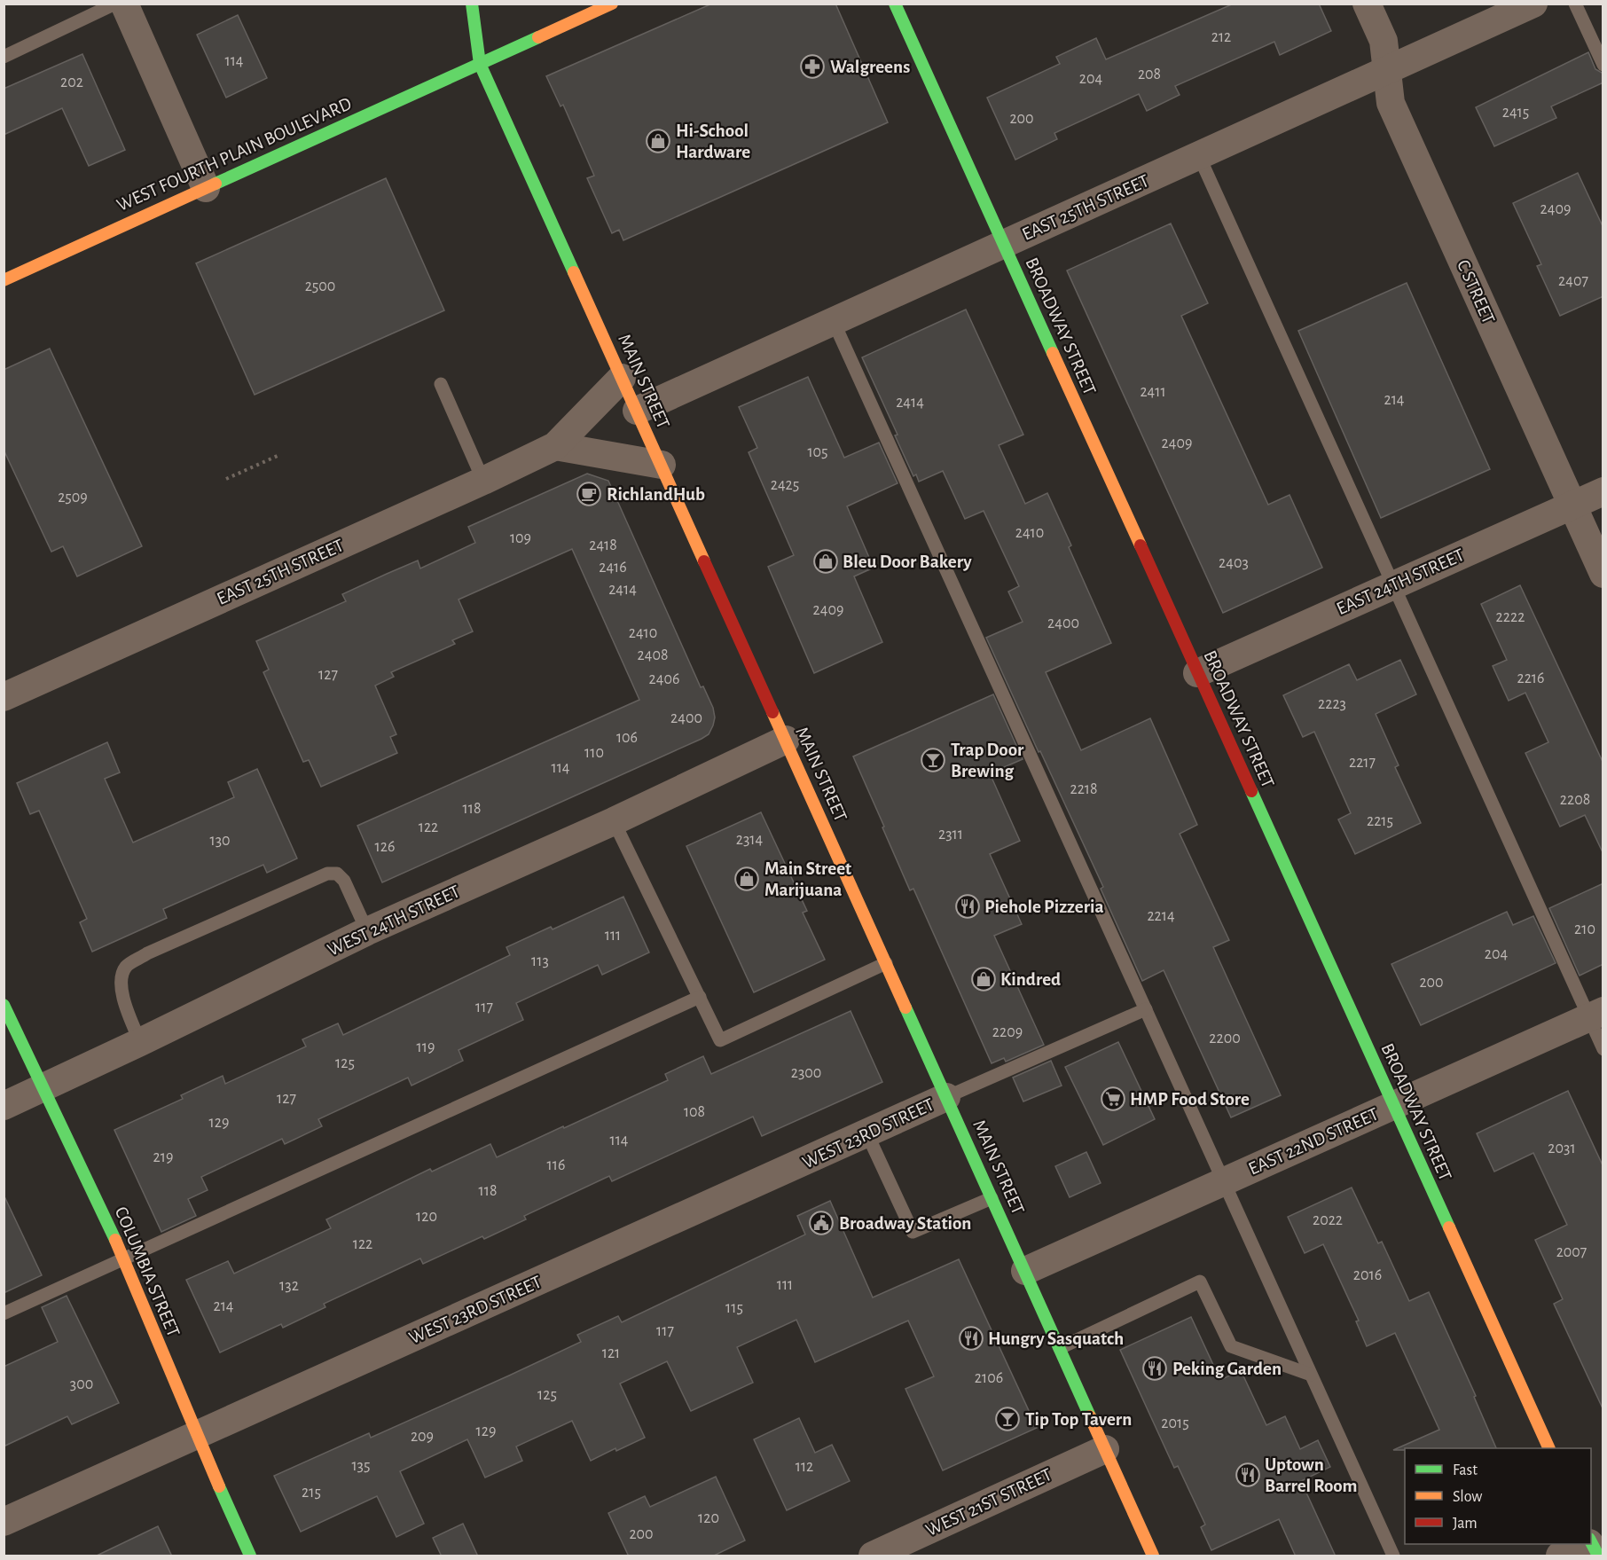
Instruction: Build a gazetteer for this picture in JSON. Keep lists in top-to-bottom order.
{
  "streets": {
    "main road": [
      "WEST FOURTH PLAIN BOULEVARD",
      "BROADWAY STREET",
      "MAIN STREET",
      "COLUMBIA STREET"
    ],
    "street": [
      "EAST 25TH STREET",
      "C STREET",
      "EAST 24TH STREET",
      "WEST 24TH STREET",
      "WEST 23RD STREET",
      "EAST 22ND STREET",
      "WEST 21ST STREET"
    ]
  },
  "crossings": [
    ["WEST FOURTH PLAIN BOULEVARD", "MAIN STREET"],
    ["EAST 25TH STREET", "C STREET"],
    ["EAST 25TH STREET", "BROADWAY STREET"],
    ["EAST 25TH STREET", "MAIN STREET"],
    ["C STREET", "EAST 24TH STREET"],
    ["BROADWAY STREET", "EAST 24TH STREET"],
    ["BROADWAY STREET", "EAST 22ND STREET"],
    ["MAIN STREET", "WEST 24TH STREET"],
    ["MAIN STREET", "WEST 23RD STREET"],
    ["MAIN STREET", "EAST 22ND STREET"],
    ["MAIN STREET", "WEST 21ST STREET"],
    ["WEST 24TH STREET", "COLUMBIA STREET"],
    ["WEST 23RD STREET", "COLUMBIA STREET"]
  ],
  "places": {
    "pharmacy": ["Walgreens"],
    "shop": [
      "Hi-School Hardware",
      "Bleu Door Bakery",
      "Main Street Marijuana",
      "Kindred"
    ],
    "cafe": ["RichlandHub"],
    "bar": ["Trap Door Brewing", "Tip Top Tavern"],
    "restaurant": [
      "Piehole Pizzeria",
      "Hungry Sasquatch",
      "Peking Garden",
      "Uptown Barrel Room"
    ],
    "supermarket": ["HMP Food Store"],
    "public building": ["Broadway Station"]
  },
  "house_numbers": [
    "212",
    "114",
    "208",
    "204",
    "202",
    "2415",
    "200",
    "2409",
    "2407",
    "2500",
    "2411",
    "214",
    "2414",
    "2409",
    "105",
    "2425",
    "2509",
    "2410",
    "109",
    "2418",
    "2403",
    "2416",
    "2414",
    "2409",
    "2222",
    "2400",
    "2410",
    "2408",
    "127",
    "2216",
    "2406",
    "2223",
    "2400",
    "106",
    "110",
    "2217",
    "114",
    "2218",
    "2208",
    "118",
    "2215",
    "122",
    "2311",
    "2314",
    "130",
    "126",
    "2214",
    "210",
    "111",
    "204",
    "113",
    "200",
    "117",
    "2209",
    "2200",
    "119",
    "125",
    "2300",
    "127",
    "108",
    "129",
    "114",
    "2031",
    "219",
    "116",
    "118",
    "120",
    "2022",
    "122",
    "2007",
    "2016",
    "111",
    "132",
    "214",
    "115",
    "117",
    "121",
    "2106",
    "300",
    "125",
    "2015",
    "129",
    "209",
    "135",
    "112",
    "215",
    "120",
    "200"
  ],
  "legend": ["Fast", "Slow", "Jam"]
}
